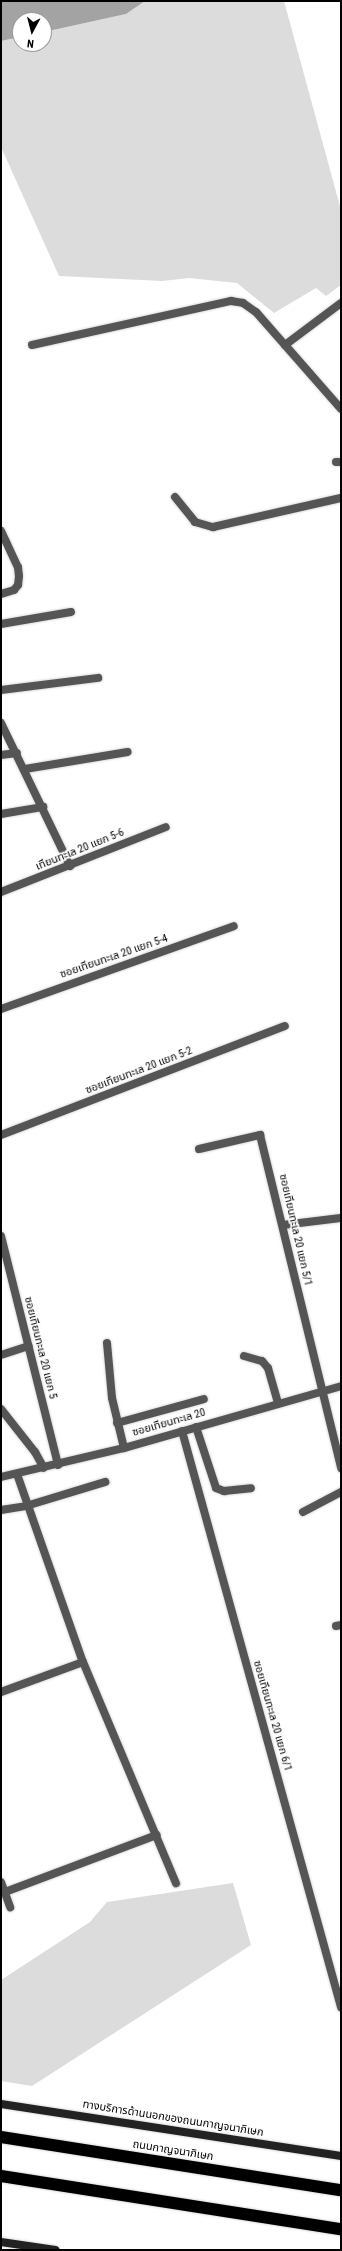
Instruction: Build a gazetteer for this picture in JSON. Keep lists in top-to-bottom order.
{
  "streets": {
    "highway": ["ถนนกาญจนาภิเษก"],
    "main road": ["ทางบริการด้านนอกของถนนกาญจนาภิเษก"],
    "street": [
      "เทียนทะเล 20 แยก 5-6",
      "ซอยเทียนทะเล 20 แยก 5-4",
      "ซอยเทียนทะเล 20 แยก 5-2",
      "ซอยเทียนทะเล 20 แยก 5/1",
      "ซอยเทียนทะเล 20 แยก 5",
      "ซอยเทียนทะเล 20",
      "ซอยเทียนทะเล 20 แยก 6/1"
    ]
  },
  "crossings": [
    ["ซอยเทียนทะเล 20 แยก 5/1", "ซอยเทียนทะเล 20"],
    ["ซอยเทียนทะเล 20 แยก 5", "ซอยเทียนทะเล 20"],
    ["ซอยเทียนทะเล 20", "ซอยเทียนทะเล 20 แยก 6/1"]
  ],
  "north": "bottom"
}
